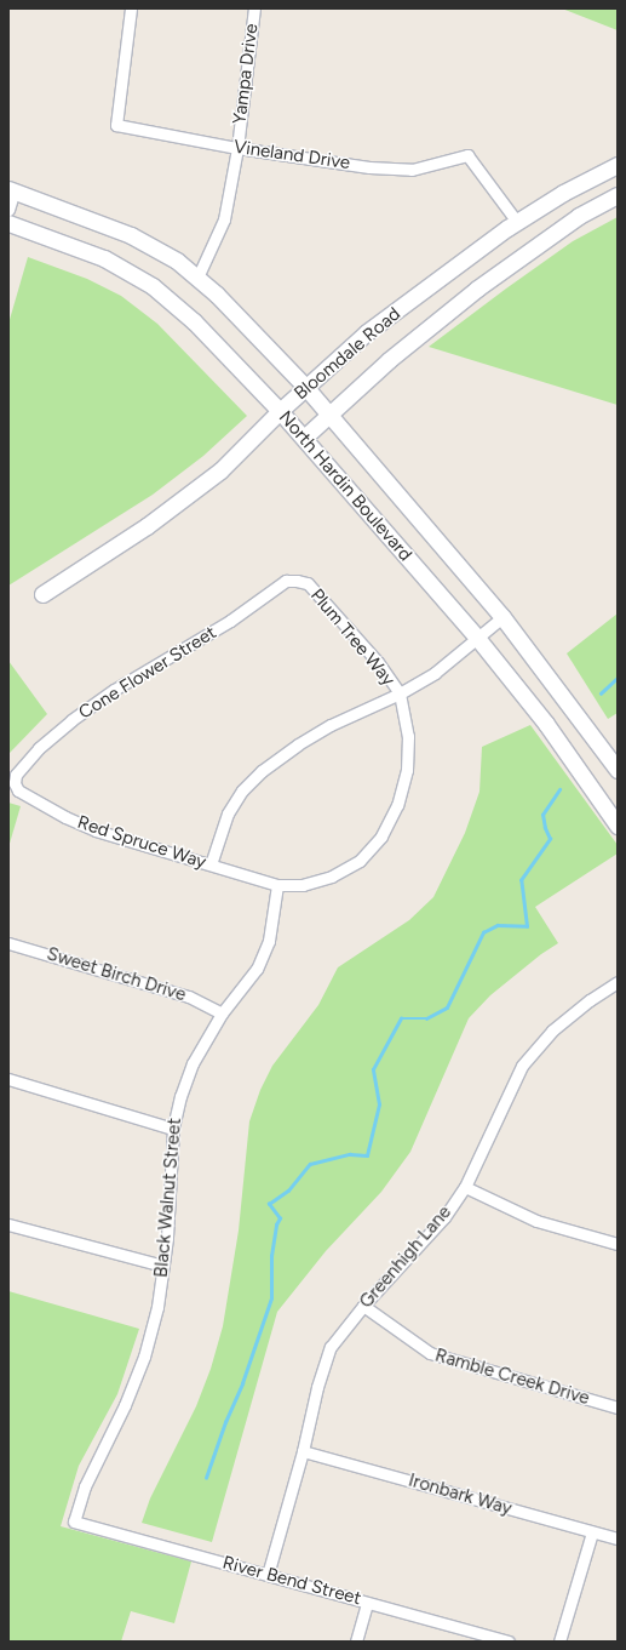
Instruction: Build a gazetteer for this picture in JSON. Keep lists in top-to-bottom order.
{
  "streets": {
    "street": [
      "Yampa Drive",
      "Vineland Drive",
      "Bloomdale Road",
      "North Hardin Boulevard",
      "Plum Tree Way",
      "Cone Flower Street",
      "Red Spruce Way",
      "Sweet Birch Drive",
      "Black Walnut Street",
      "Greenhigh Lane",
      "Ramble Creek Drive",
      "Ironbark Way",
      "River Bend Street"
    ]
  },
  "crossings": [
    ["Yampa Drive", "Vineland Drive"],
    ["Yampa Drive", "North Hardin Boulevard"],
    ["Vineland Drive", "Bloomdale Road"],
    ["Bloomdale Road", "North Hardin Boulevard"],
    ["Plum Tree Way", "Cone Flower Street"],
    ["Plum Tree Way", "Red Spruce Way"],
    ["Plum Tree Way", "Black Walnut Street"],
    ["Cone Flower Street", "Red Spruce Way"],
    ["Red Spruce Way", "Black Walnut Street"],
    ["Sweet Birch Drive", "Black Walnut Street"],
    ["Black Walnut Street", "River Bend Street"],
    ["Greenhigh Lane", "Ramble Creek Drive"],
    ["Greenhigh Lane", "Ironbark Way"],
    ["Greenhigh Lane", "River Bend Street"]
  ]
}
